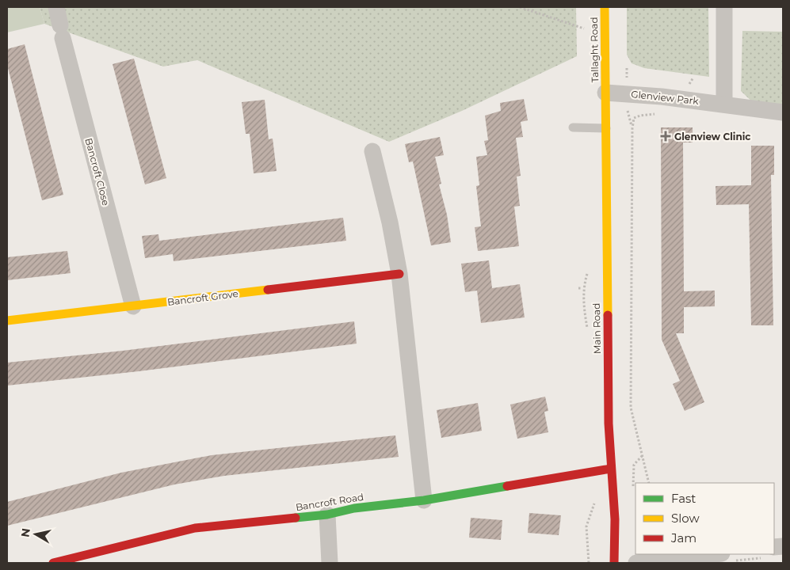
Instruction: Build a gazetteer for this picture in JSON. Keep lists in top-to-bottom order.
{
  "streets": {
    "street": [
      "Tallaght Road",
      "Glenview Park",
      "Bancroft Close",
      "Bancroft Grove",
      "Main Road",
      "Bancroft Road"
    ]
  },
  "crossings": [
    ["Tallaght Road", "Glenview Park"],
    ["Tallaght Road", "Main Road"],
    ["Glenview Park", "Main Road"],
    ["Bancroft Close", "Bancroft Grove"],
    ["Main Road", "Bancroft Road"]
  ],
  "places": {
    "health": ["Glenview Clinic"]
  },
  "legend": ["Fast", "Slow", "Jam"],
  "north": "left"
}
